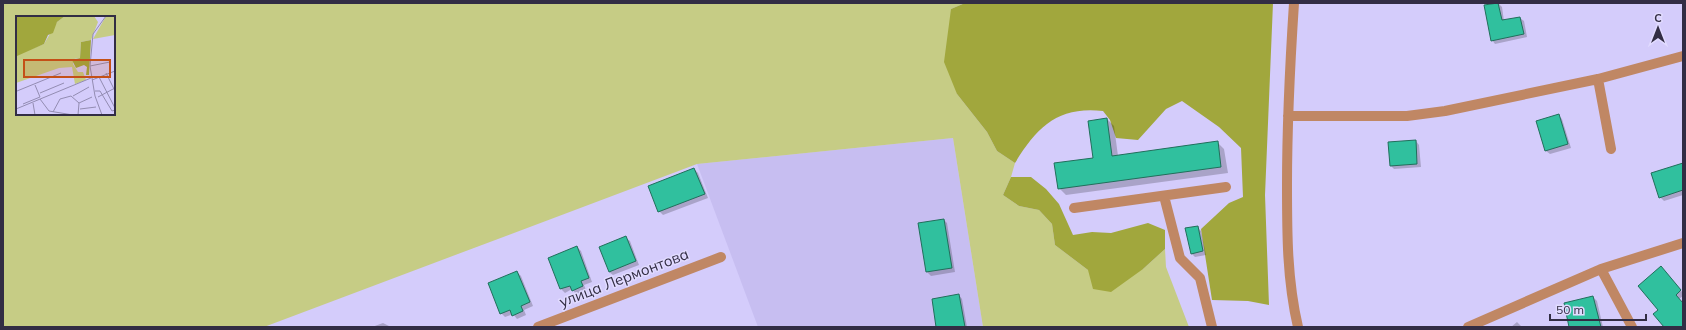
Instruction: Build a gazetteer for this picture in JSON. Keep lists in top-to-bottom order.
{
  "streets": {
    "street": ["улица Лермонтова"]
  },
  "scale_bar": "50 m",
  "north": "top"
}
